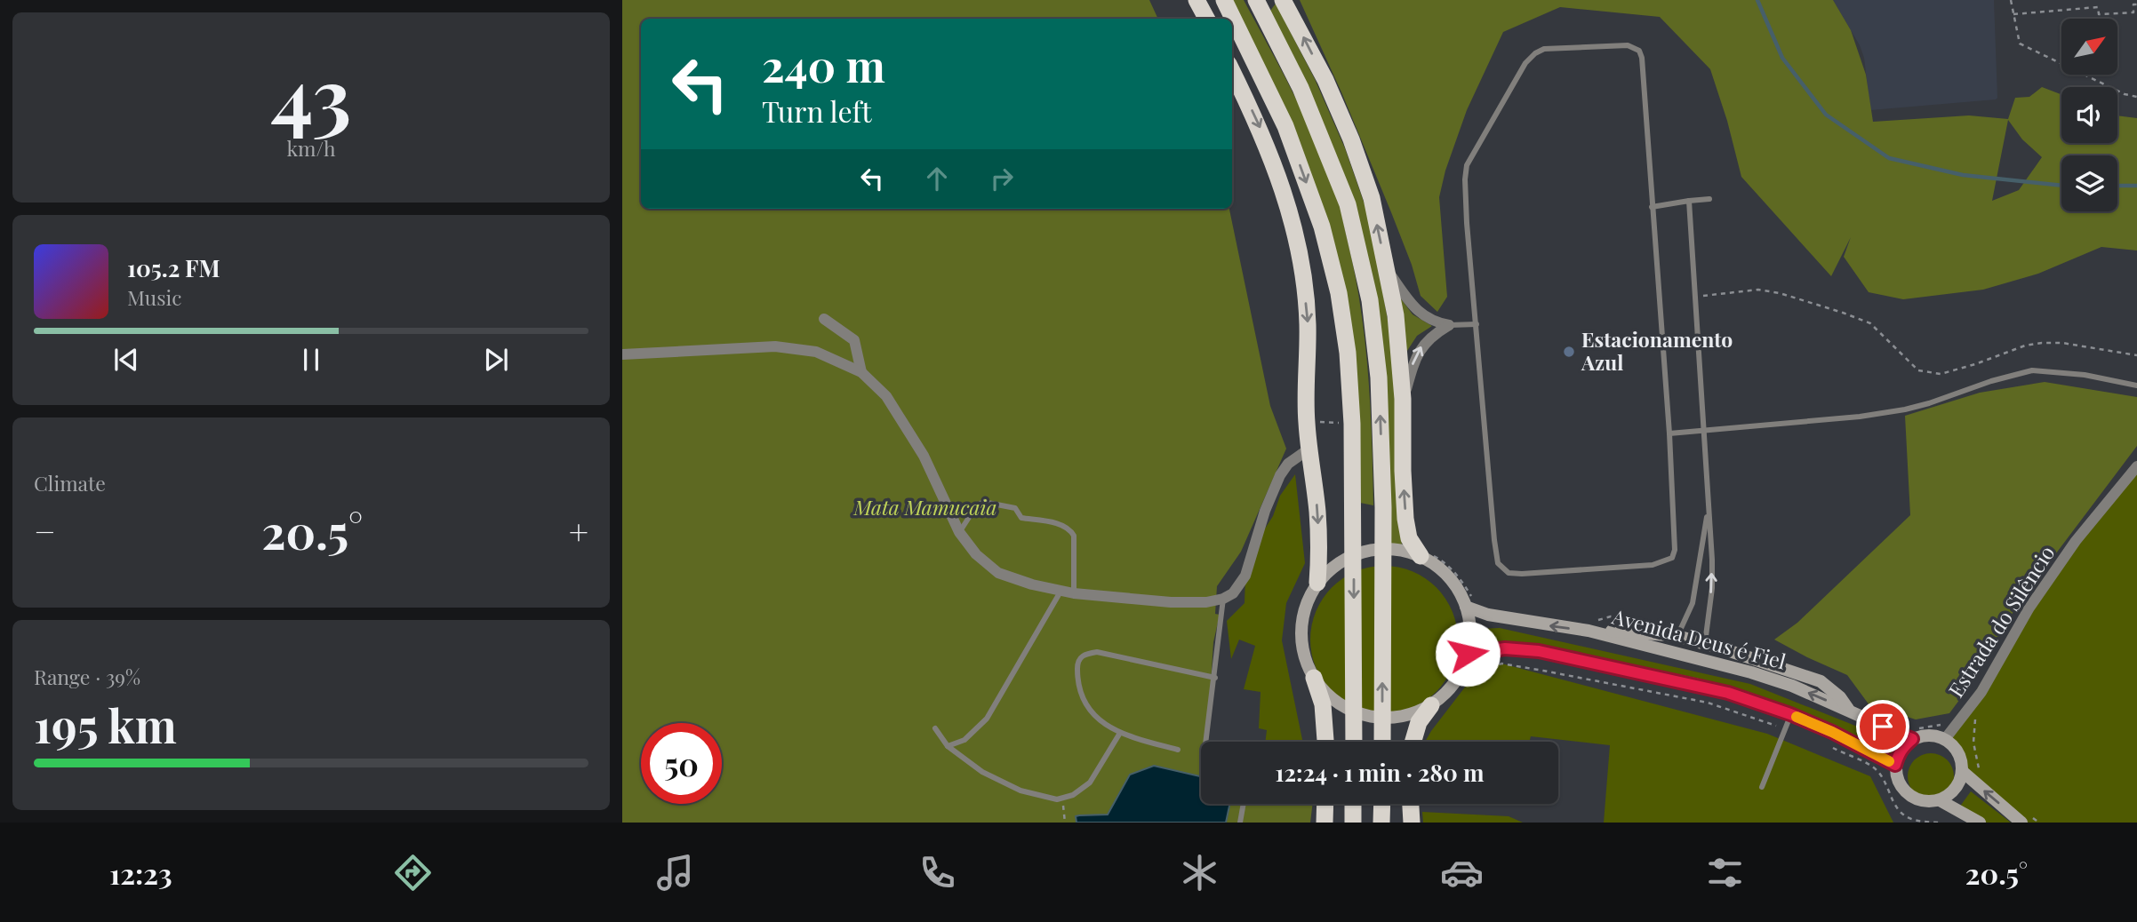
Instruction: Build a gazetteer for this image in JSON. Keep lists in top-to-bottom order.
{
  "streets": {
    "main road": ["Avenida Deus é Fiel"],
    "street": ["Estrada do Silêncio"]
  },
  "crossings": [
    ["Estrada do Silêncio", "Avenida Deus é Fiel"]
  ],
  "parks": ["Mata Mamucaia"],
  "places": ["Estacionamento Azul"],
  "north": "top right",
  "page": {
    "tile": [
      ["43", "km/h"],
      "Climate",
      ["Range · 39%", "195 km"]
    ],
    "turn": ["240 m", "Turn left"],
    "song": ["105.2 FM", "Music"],
    "heat": ["−", "20.5°", "+"],
    "limit": "50",
    "trip": "12:24 · 1 min · 280 m",
    "tabs": ["12:23", "20.5°"]
  }
}
